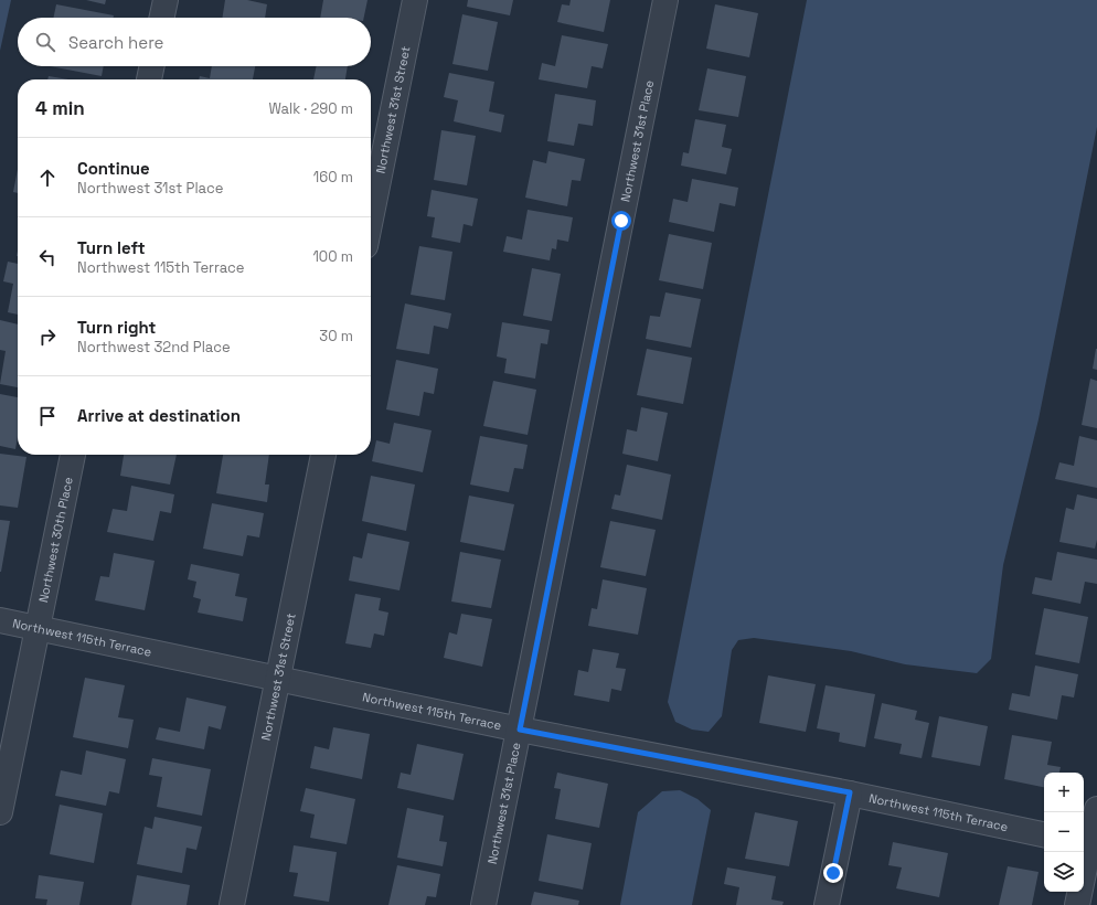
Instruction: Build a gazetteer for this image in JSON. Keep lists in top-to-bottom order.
{
  "streets": {
    "street": [
      "Northwest 31st Street",
      "Northwest 31st Place",
      "Northwest 30th Place",
      "Northwest 115th Terrace"
    ]
  },
  "crossings": [
    ["Northwest 31st Street", "Northwest 115th Terrace"],
    ["Northwest 31st Place", "Northwest 115th Terrace"],
    ["Northwest 30th Place", "Northwest 115th Terrace"]
  ],
  "page": {
    "search": "Search here",
    "heading": ["4 min", "Walk · 290 m"],
    "list": [
      ["Continue", "Northwest 31st Place", "160 m"],
      ["Turn left", "Northwest 115th Terrace", "100 m"],
      ["Turn right", "Northwest 32nd Place", "30 m"],
      "Arrive at destination"
    ],
    "map_buttons": ["+", "−"]
  }
}
